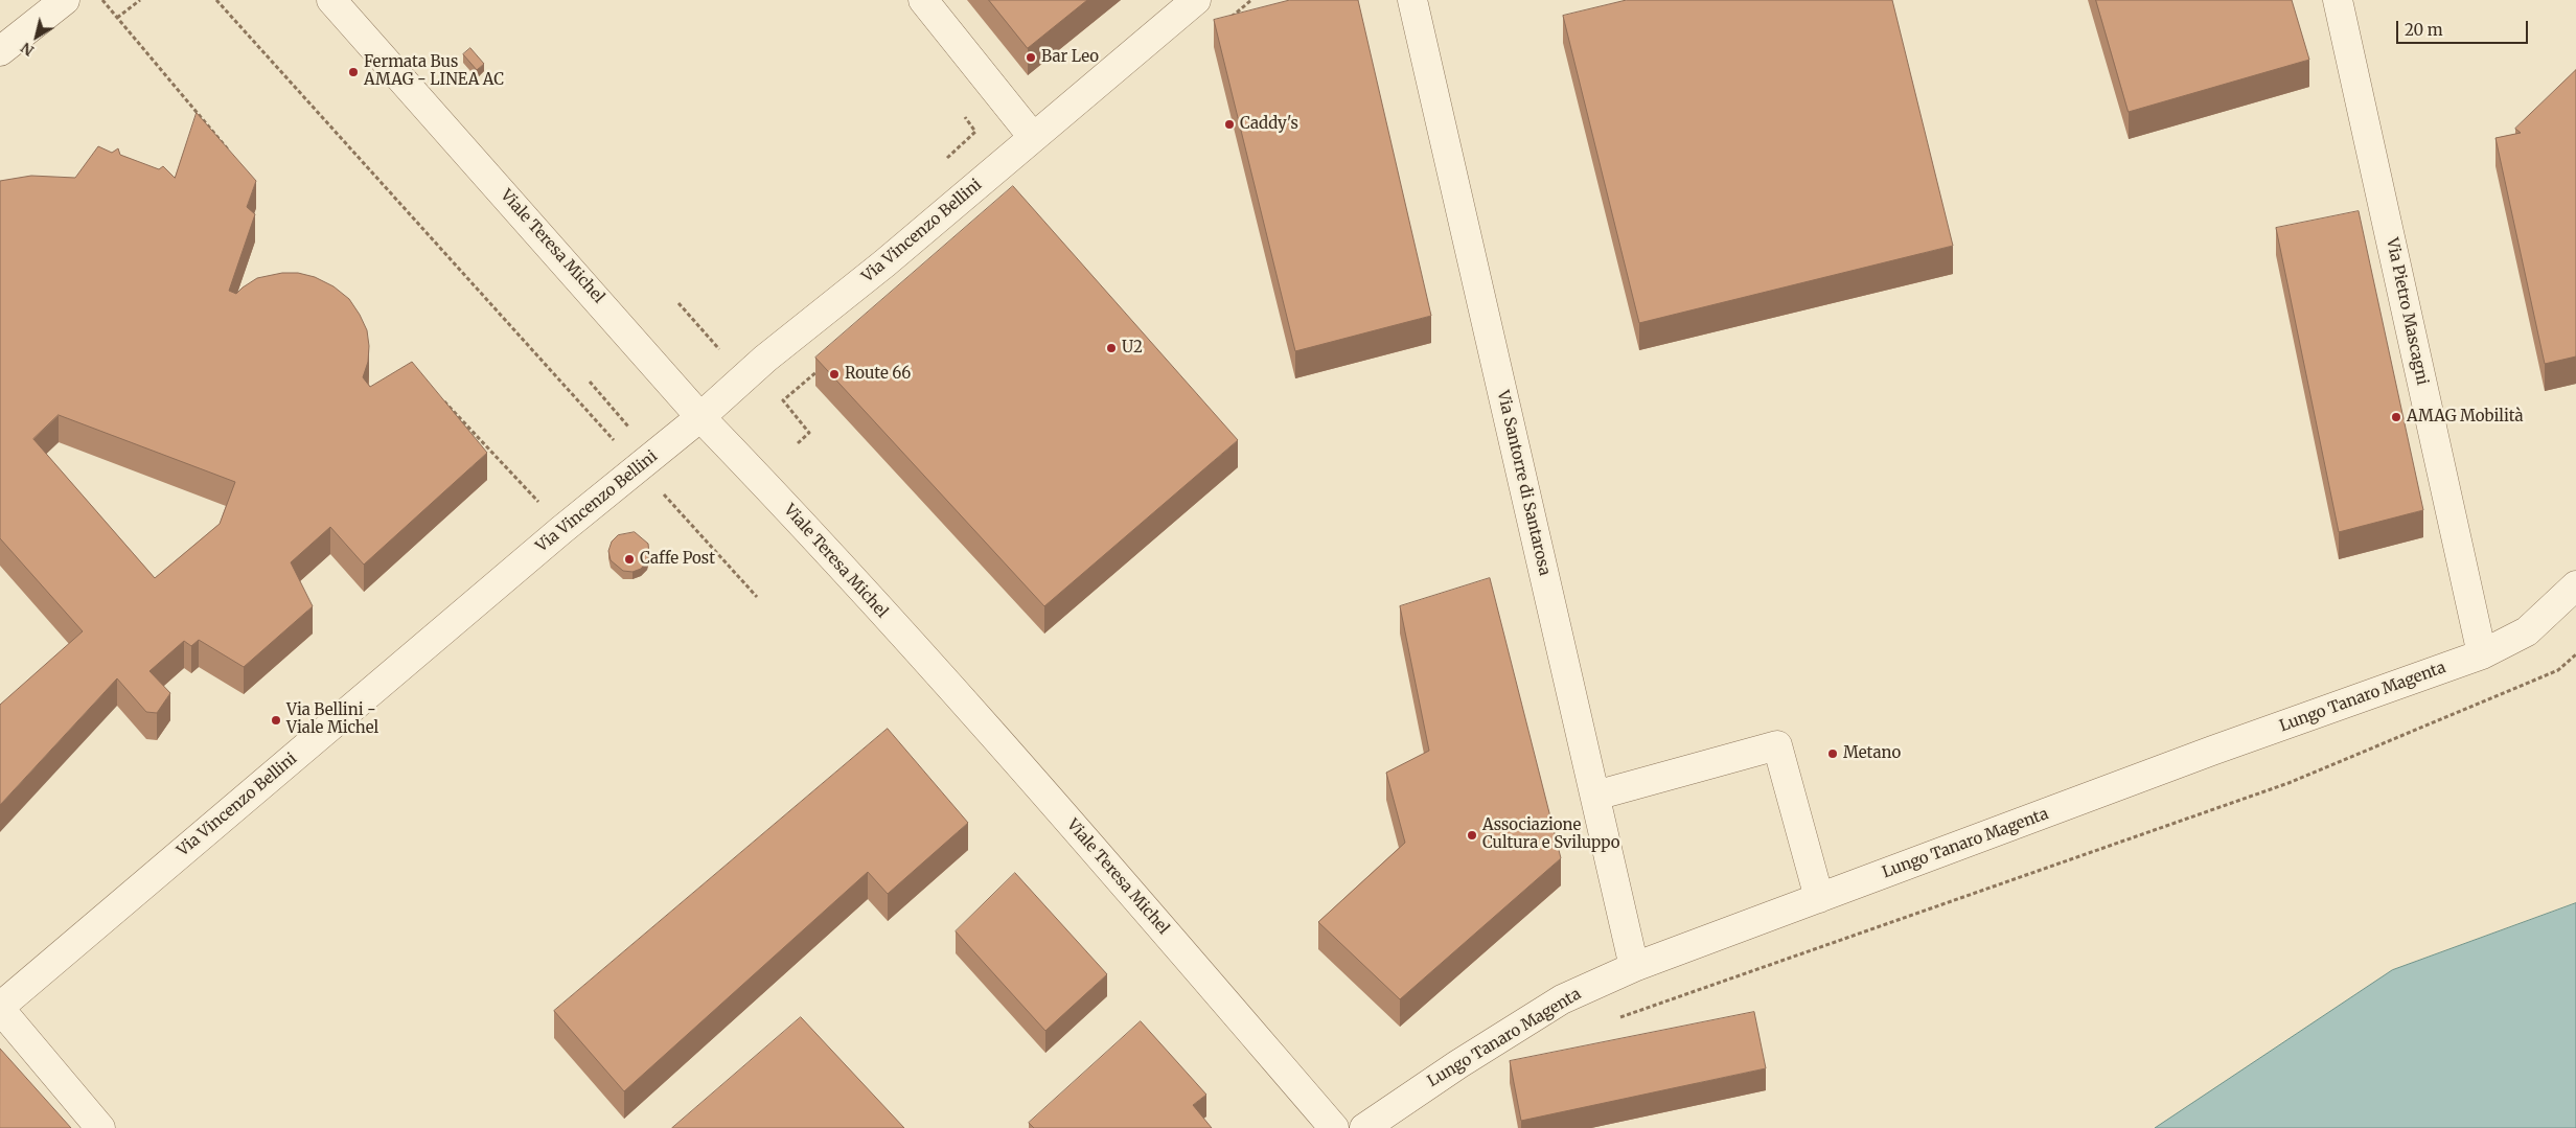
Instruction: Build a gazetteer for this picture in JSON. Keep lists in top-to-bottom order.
{
  "streets": {
    "street": [
      "Via Vincenzo Bellini",
      "Viale Teresa Michel",
      "Via Pietro Mascagni",
      "Via Santorre di Santarosa",
      "Lungo Tanaro Magenta"
    ]
  },
  "crossings": [
    ["Via Vincenzo Bellini", "Viale Teresa Michel"],
    ["Via Pietro Mascagni", "Lungo Tanaro Magenta"],
    ["Via Santorre di Santarosa", "Lungo Tanaro Magenta"]
  ],
  "places": [
    "Bar Leo",
    "Fermata Bus AMAG - LINEA AC",
    "Caddy's",
    "U2",
    "Route 66",
    "AMAG Mobilità",
    "Caffe Post",
    "Via Bellini - Viale Michel",
    "Metano",
    "Associazione Cultura e Sviluppo"
  ],
  "scale_bar": "20 m",
  "north": "bottom left"
}
